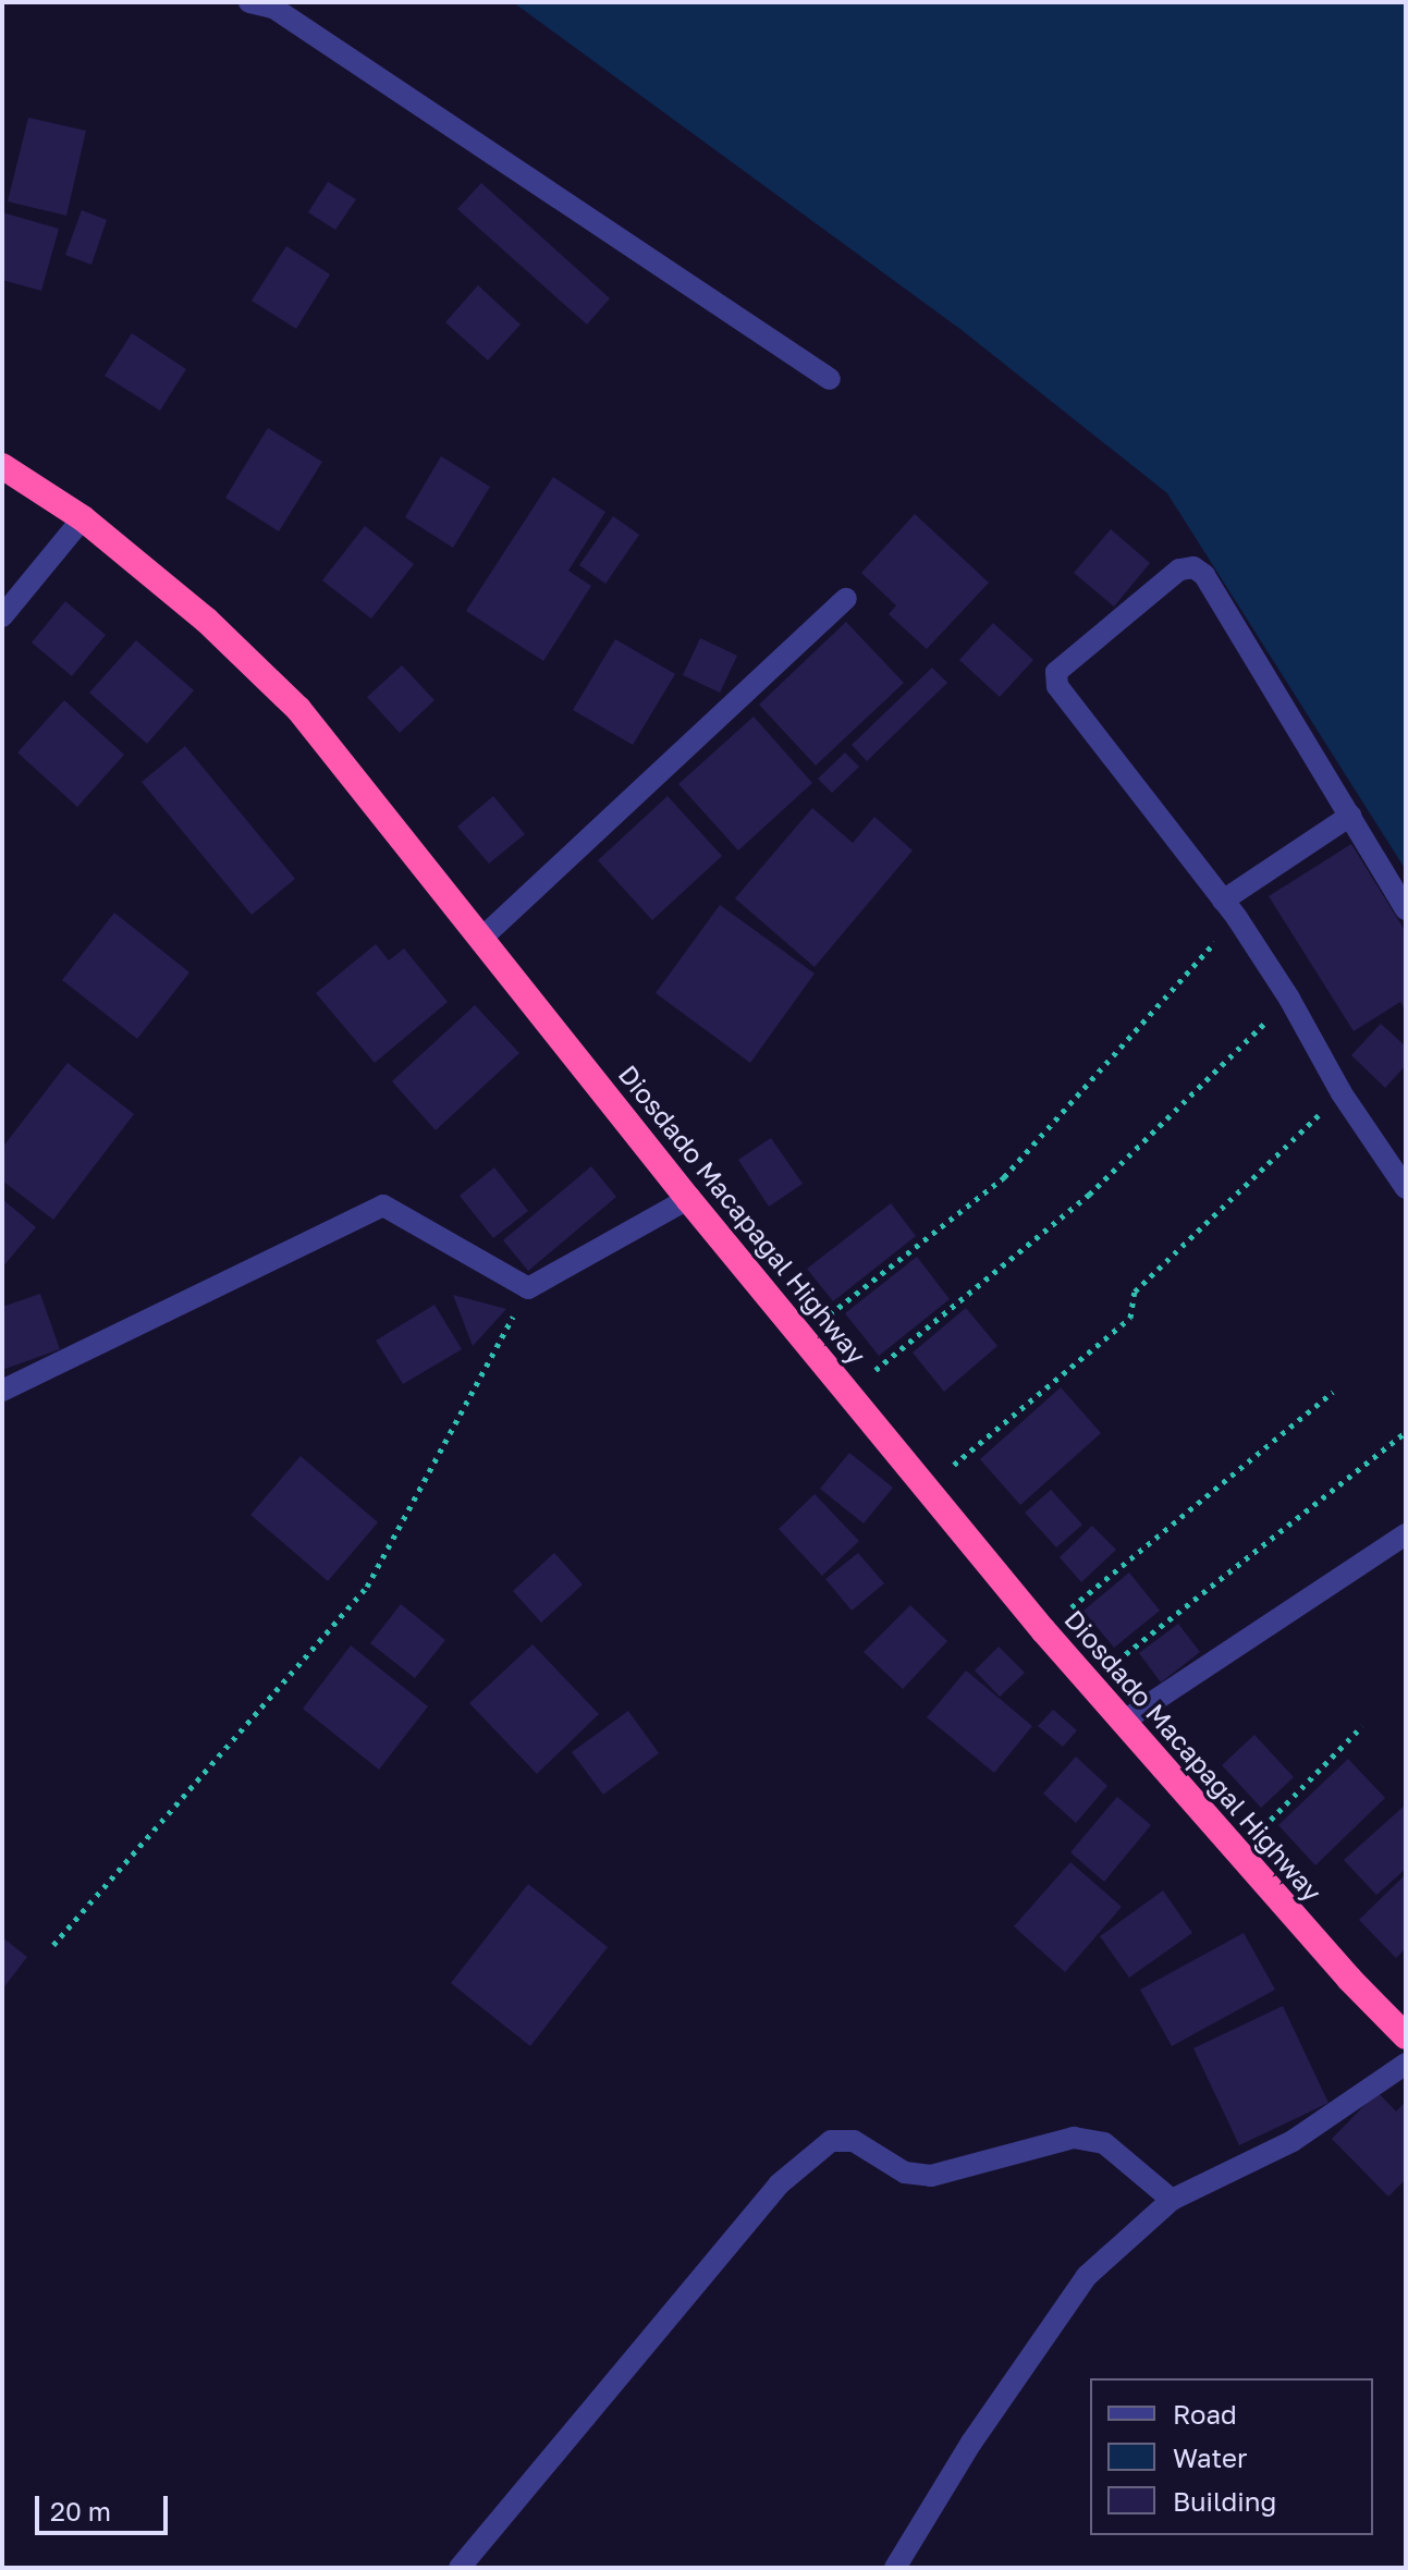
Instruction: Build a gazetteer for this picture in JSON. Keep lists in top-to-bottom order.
{
  "streets": {
    "highway": ["Diosdado Macapagal Highway"]
  },
  "legend": ["Road", "Water", "Building"],
  "scale_bar": "20 m"
}
